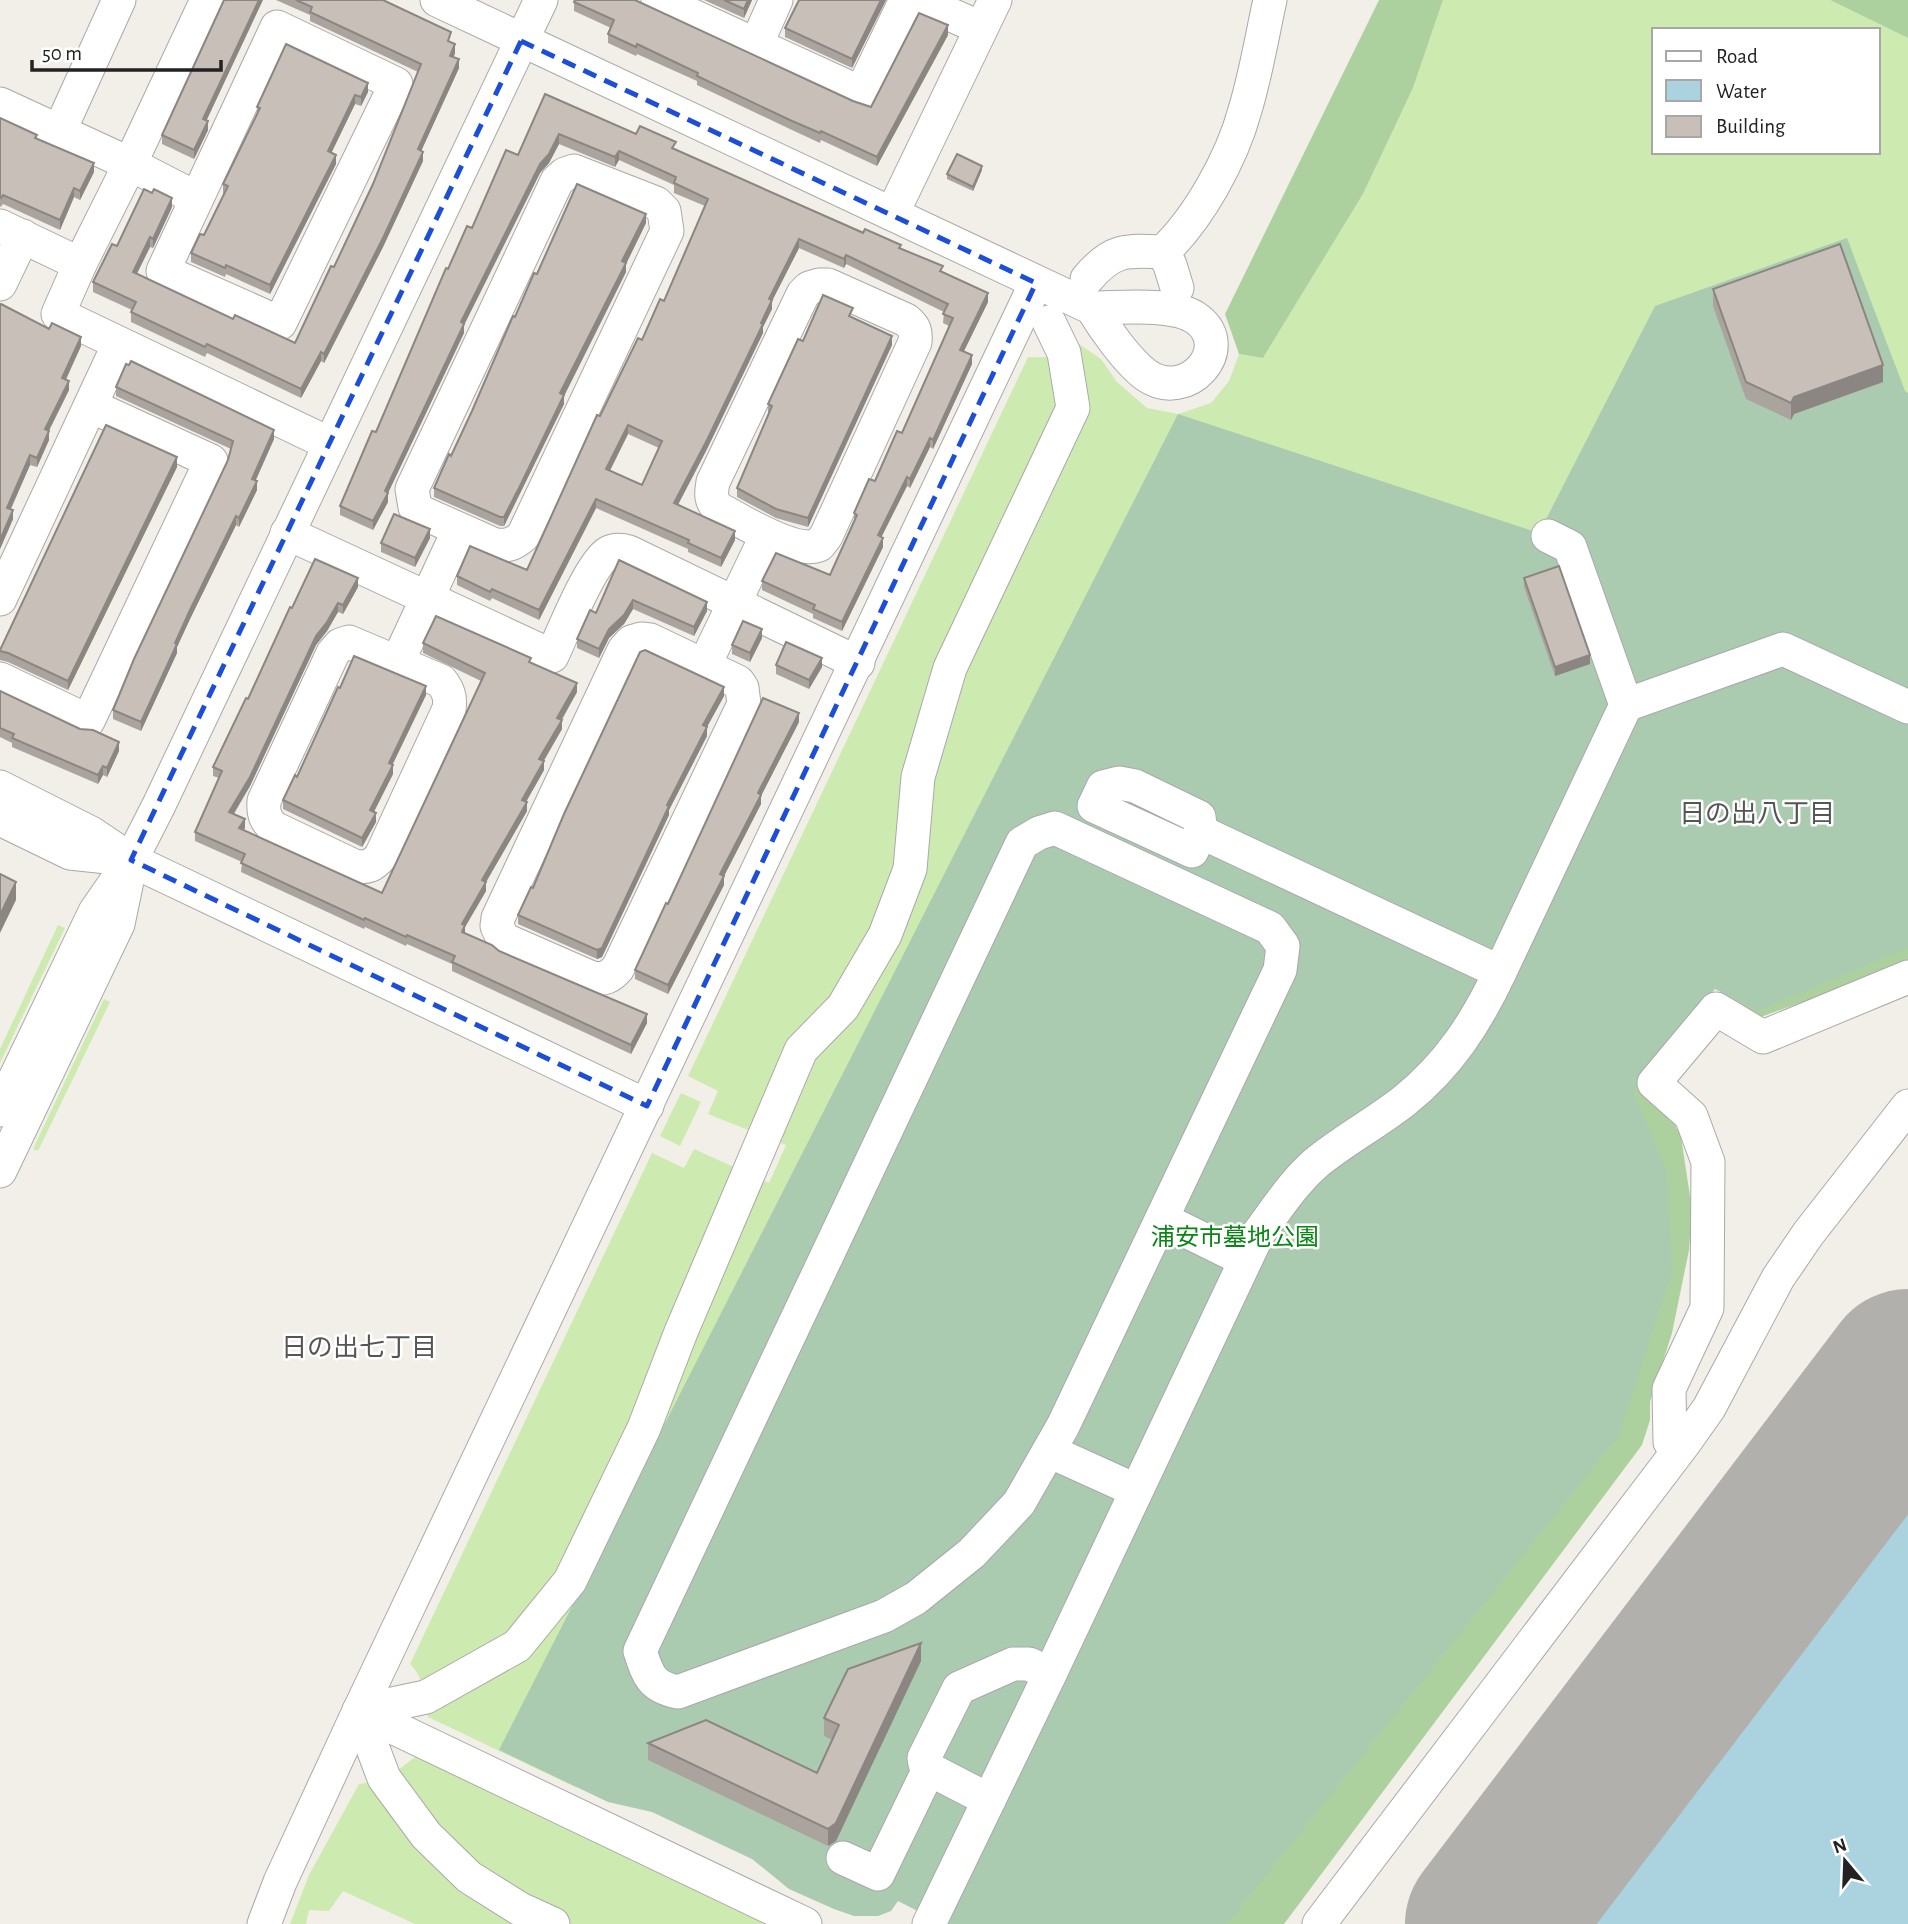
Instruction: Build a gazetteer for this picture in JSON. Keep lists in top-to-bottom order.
{
  "districts": ["日の出八丁目", "日の出七丁目"],
  "parks": ["浦安市墓地公園"],
  "legend": ["Road", "Water", "Building"],
  "scale_bar": "50 m",
  "north": "top"
}
